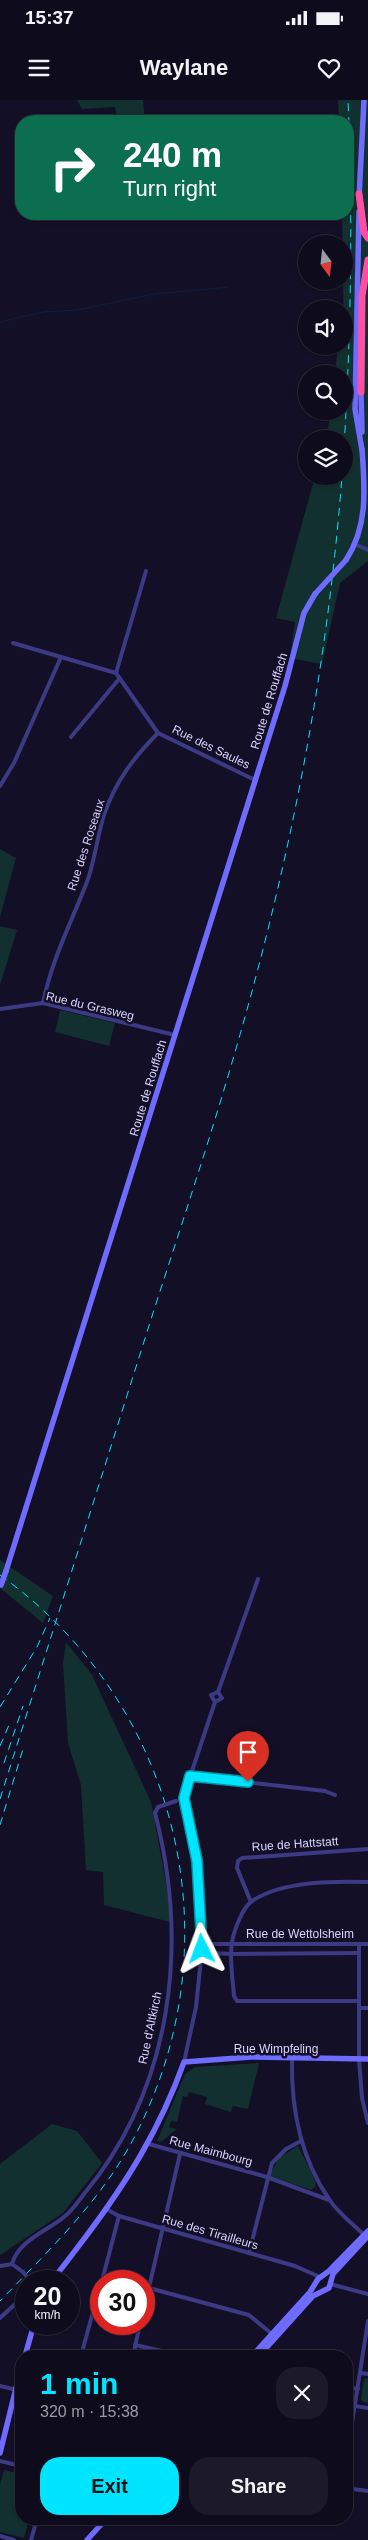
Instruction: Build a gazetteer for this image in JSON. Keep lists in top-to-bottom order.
{
  "streets": {
    "main road": ["Route de Rouffach", "Rue Wimpfeling"],
    "street": [
      "Rue des Saules",
      "Rue des Roseaux",
      "Rue du Grasweg",
      "Rue de Hattstatt",
      "Rue de Wettolsheim",
      "Rue d'Altkirch",
      "Rue Maimbourg",
      "Rue des Tirailleurs"
    ]
  },
  "crossings": [
    ["Route de Rouffach", "Rue des Saules"],
    ["Route de Rouffach", "Rue du Grasweg"],
    ["Rue des Saules", "Rue des Roseaux"],
    ["Rue des Roseaux", "Rue du Grasweg"]
  ],
  "north": "bottom",
  "page": {
    "status": "15:37",
    "header": "Waylane",
    "turn": ["240 m", "Turn right"],
    "speed": "20 km/h",
    "limit": "30",
    "heading": ["1 min", "320 m · 15:38"],
    "buttons": ["Exit", "Share"]
  }
}
